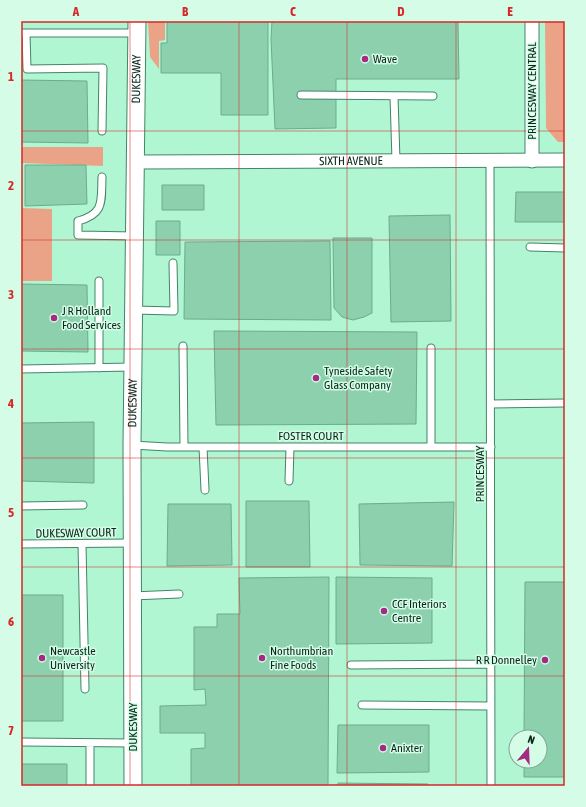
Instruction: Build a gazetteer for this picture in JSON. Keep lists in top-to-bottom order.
{
  "streets": {
    "street": ["DUKESWAY", "PRINCESWAY CENTRAL", "SIXTH AVENUE"],
    "lane": ["FOSTER COURT", "PRINCESWAY", "DUKESWAY COURT"]
  },
  "crossings": [
    ["DUKESWAY", "SIXTH AVENUE"],
    ["DUKESWAY", "FOSTER COURT"],
    ["DUKESWAY", "DUKESWAY COURT"],
    ["PRINCESWAY CENTRAL", "SIXTH AVENUE"],
    ["SIXTH AVENUE", "PRINCESWAY"],
    ["FOSTER COURT", "PRINCESWAY"]
  ],
  "places": [
    "Wave",
    "J R Holland Food Services",
    "Tyneside Safety Glass Company",
    "CCF Interiors Centre",
    "Newcastle University",
    "Northumbrian Fine Foods",
    "R R Donnelley",
    "Anixter"
  ],
  "north": "top",
  "grid": {
    "columns": [
      "A",
      "B",
      "C",
      "D",
      "E"
    ],
    "rows": [
      "1",
      "2",
      "3",
      "4",
      "5",
      "6",
      "7"
    ]
  }
}
